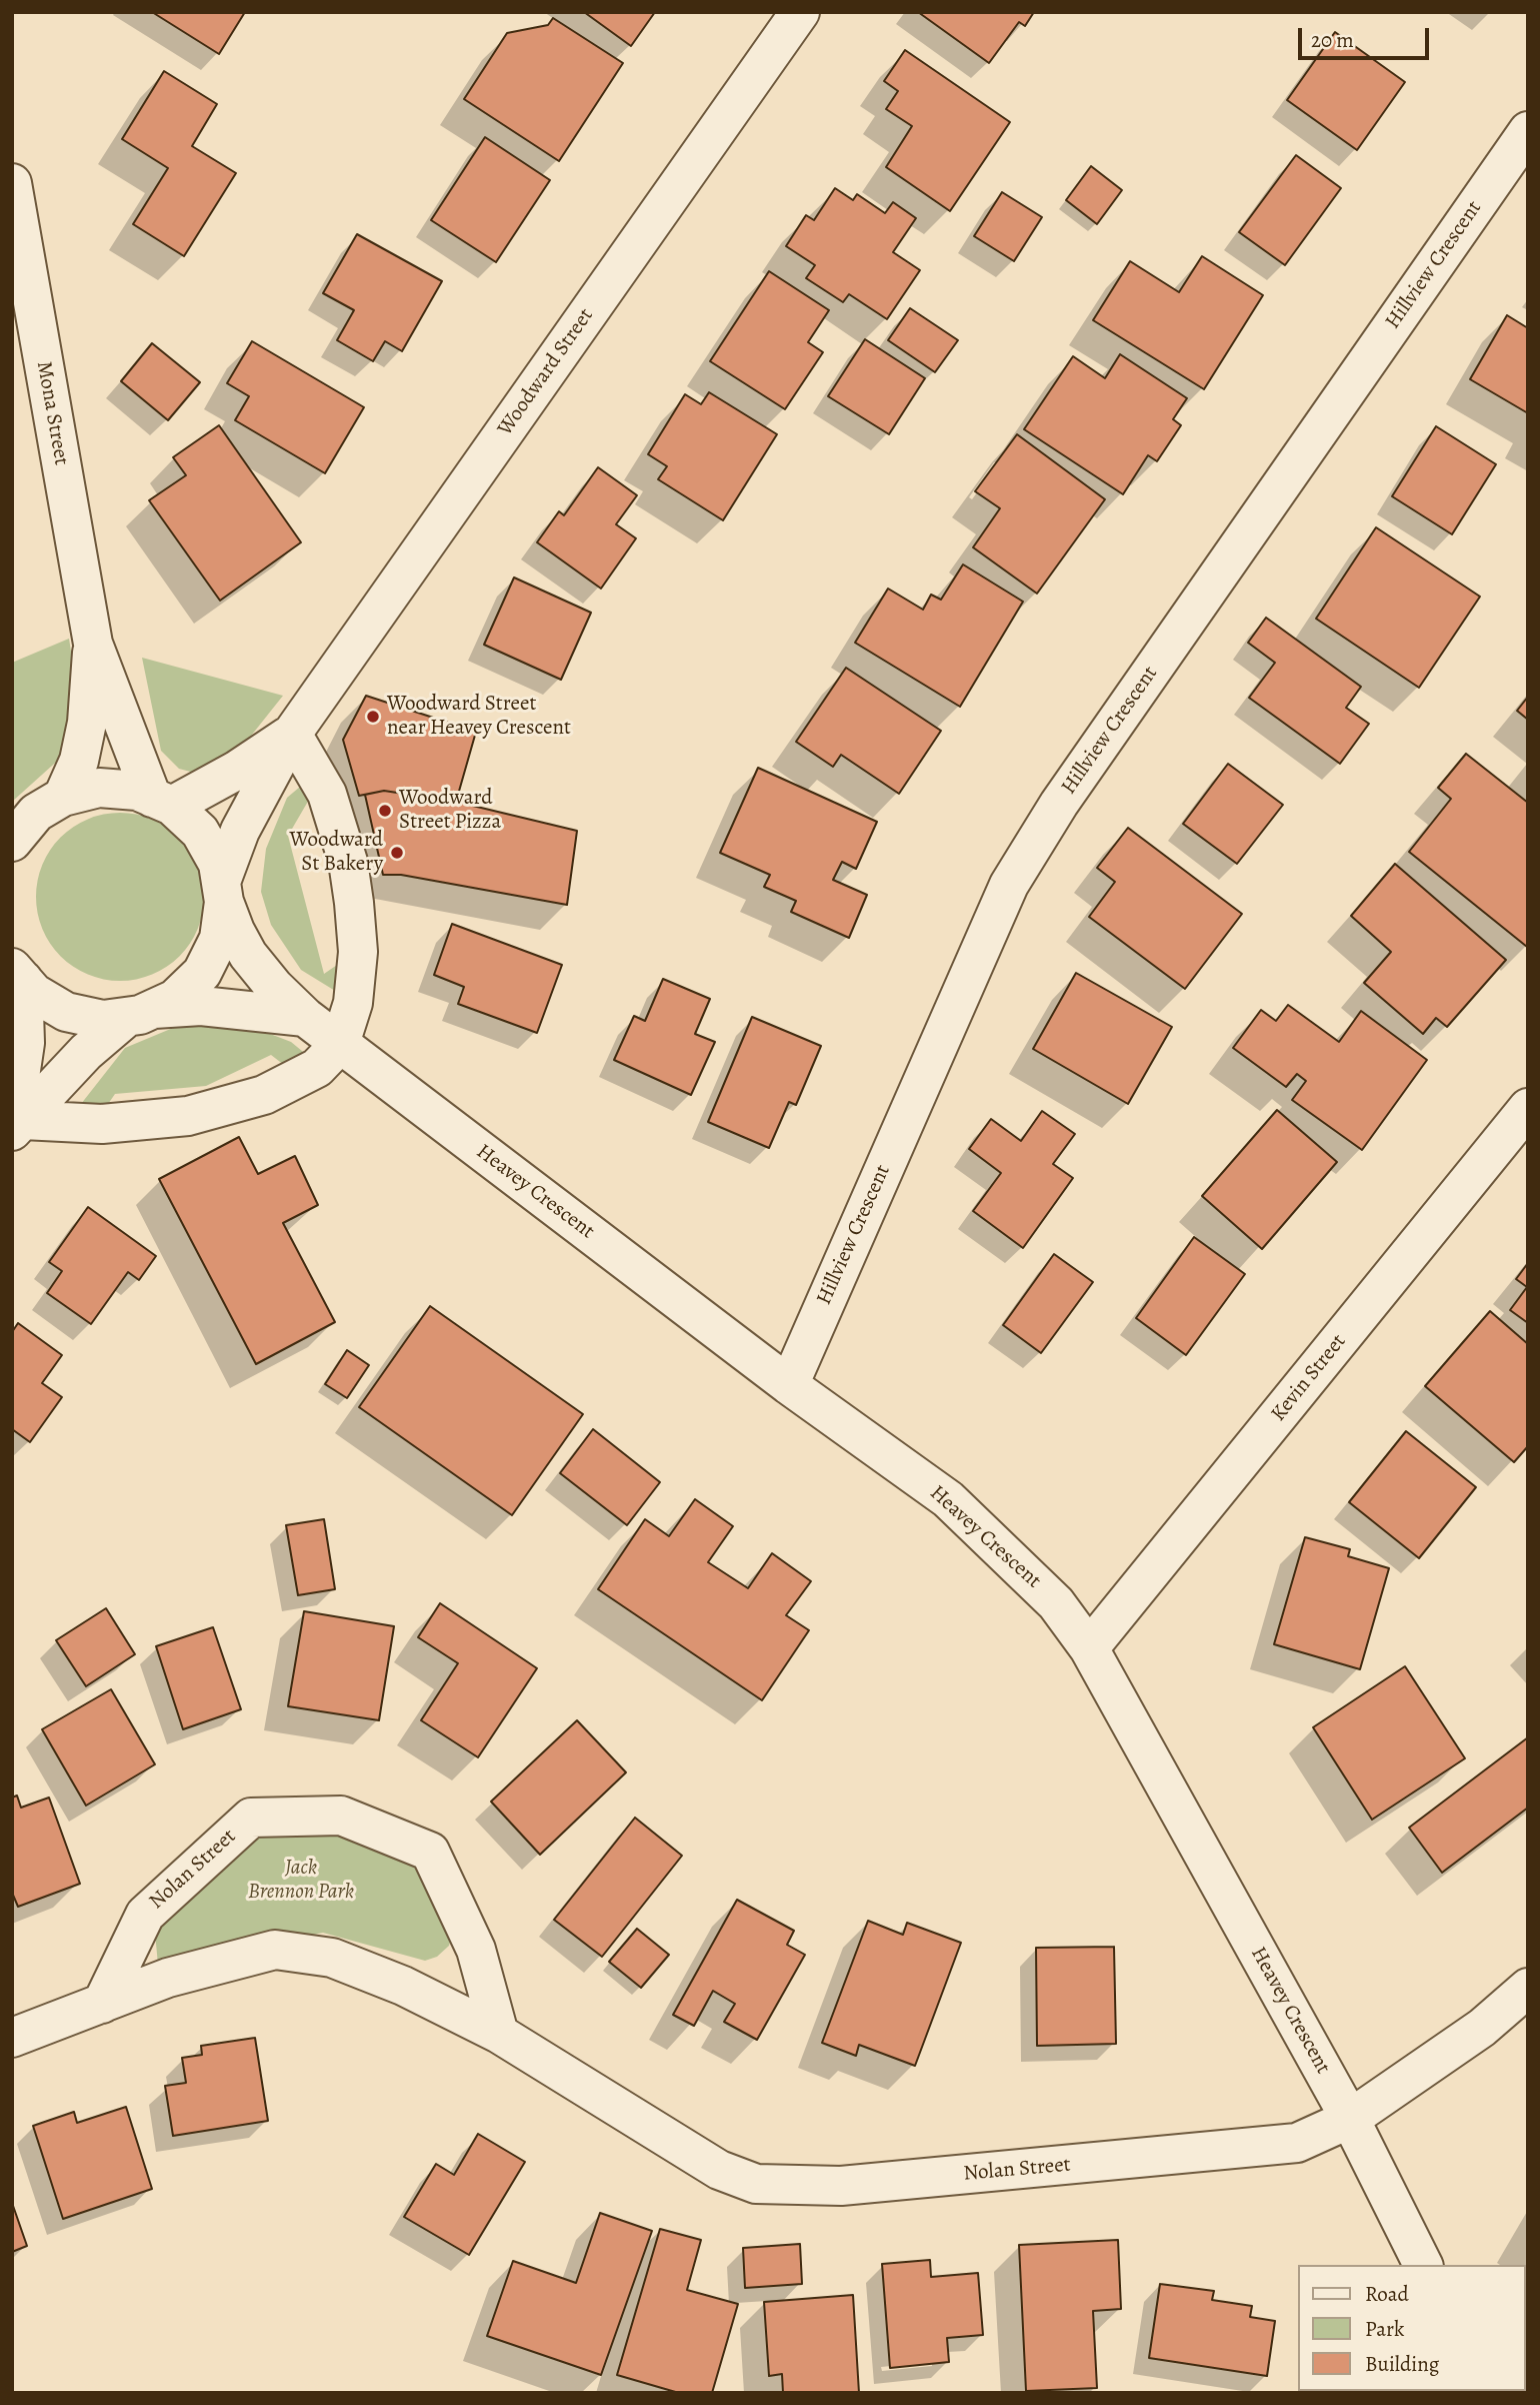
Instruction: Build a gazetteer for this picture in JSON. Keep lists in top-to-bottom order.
{
  "streets": {
    "street": [
      "Hillview Crescent",
      "Woodward Street",
      "Mona Street",
      "Heavey Crescent",
      "Kevin Street",
      "Nolan Street"
    ]
  },
  "crossings": [
    ["Hillview Crescent", "Heavey Crescent"],
    ["Woodward Street", "Mona Street"],
    ["Woodward Street", "Heavey Crescent"],
    ["Mona Street", "Heavey Crescent"],
    ["Heavey Crescent", "Kevin Street"],
    ["Heavey Crescent", "Nolan Street"]
  ],
  "parks": ["Jack Brennon Park"],
  "places": ["Woodward Street near Heavey Crescent", "Woodward Street Pizza", "Woodward St Bakery"],
  "legend": ["Road", "Park", "Building"],
  "scale_bar": "20 m"
}
